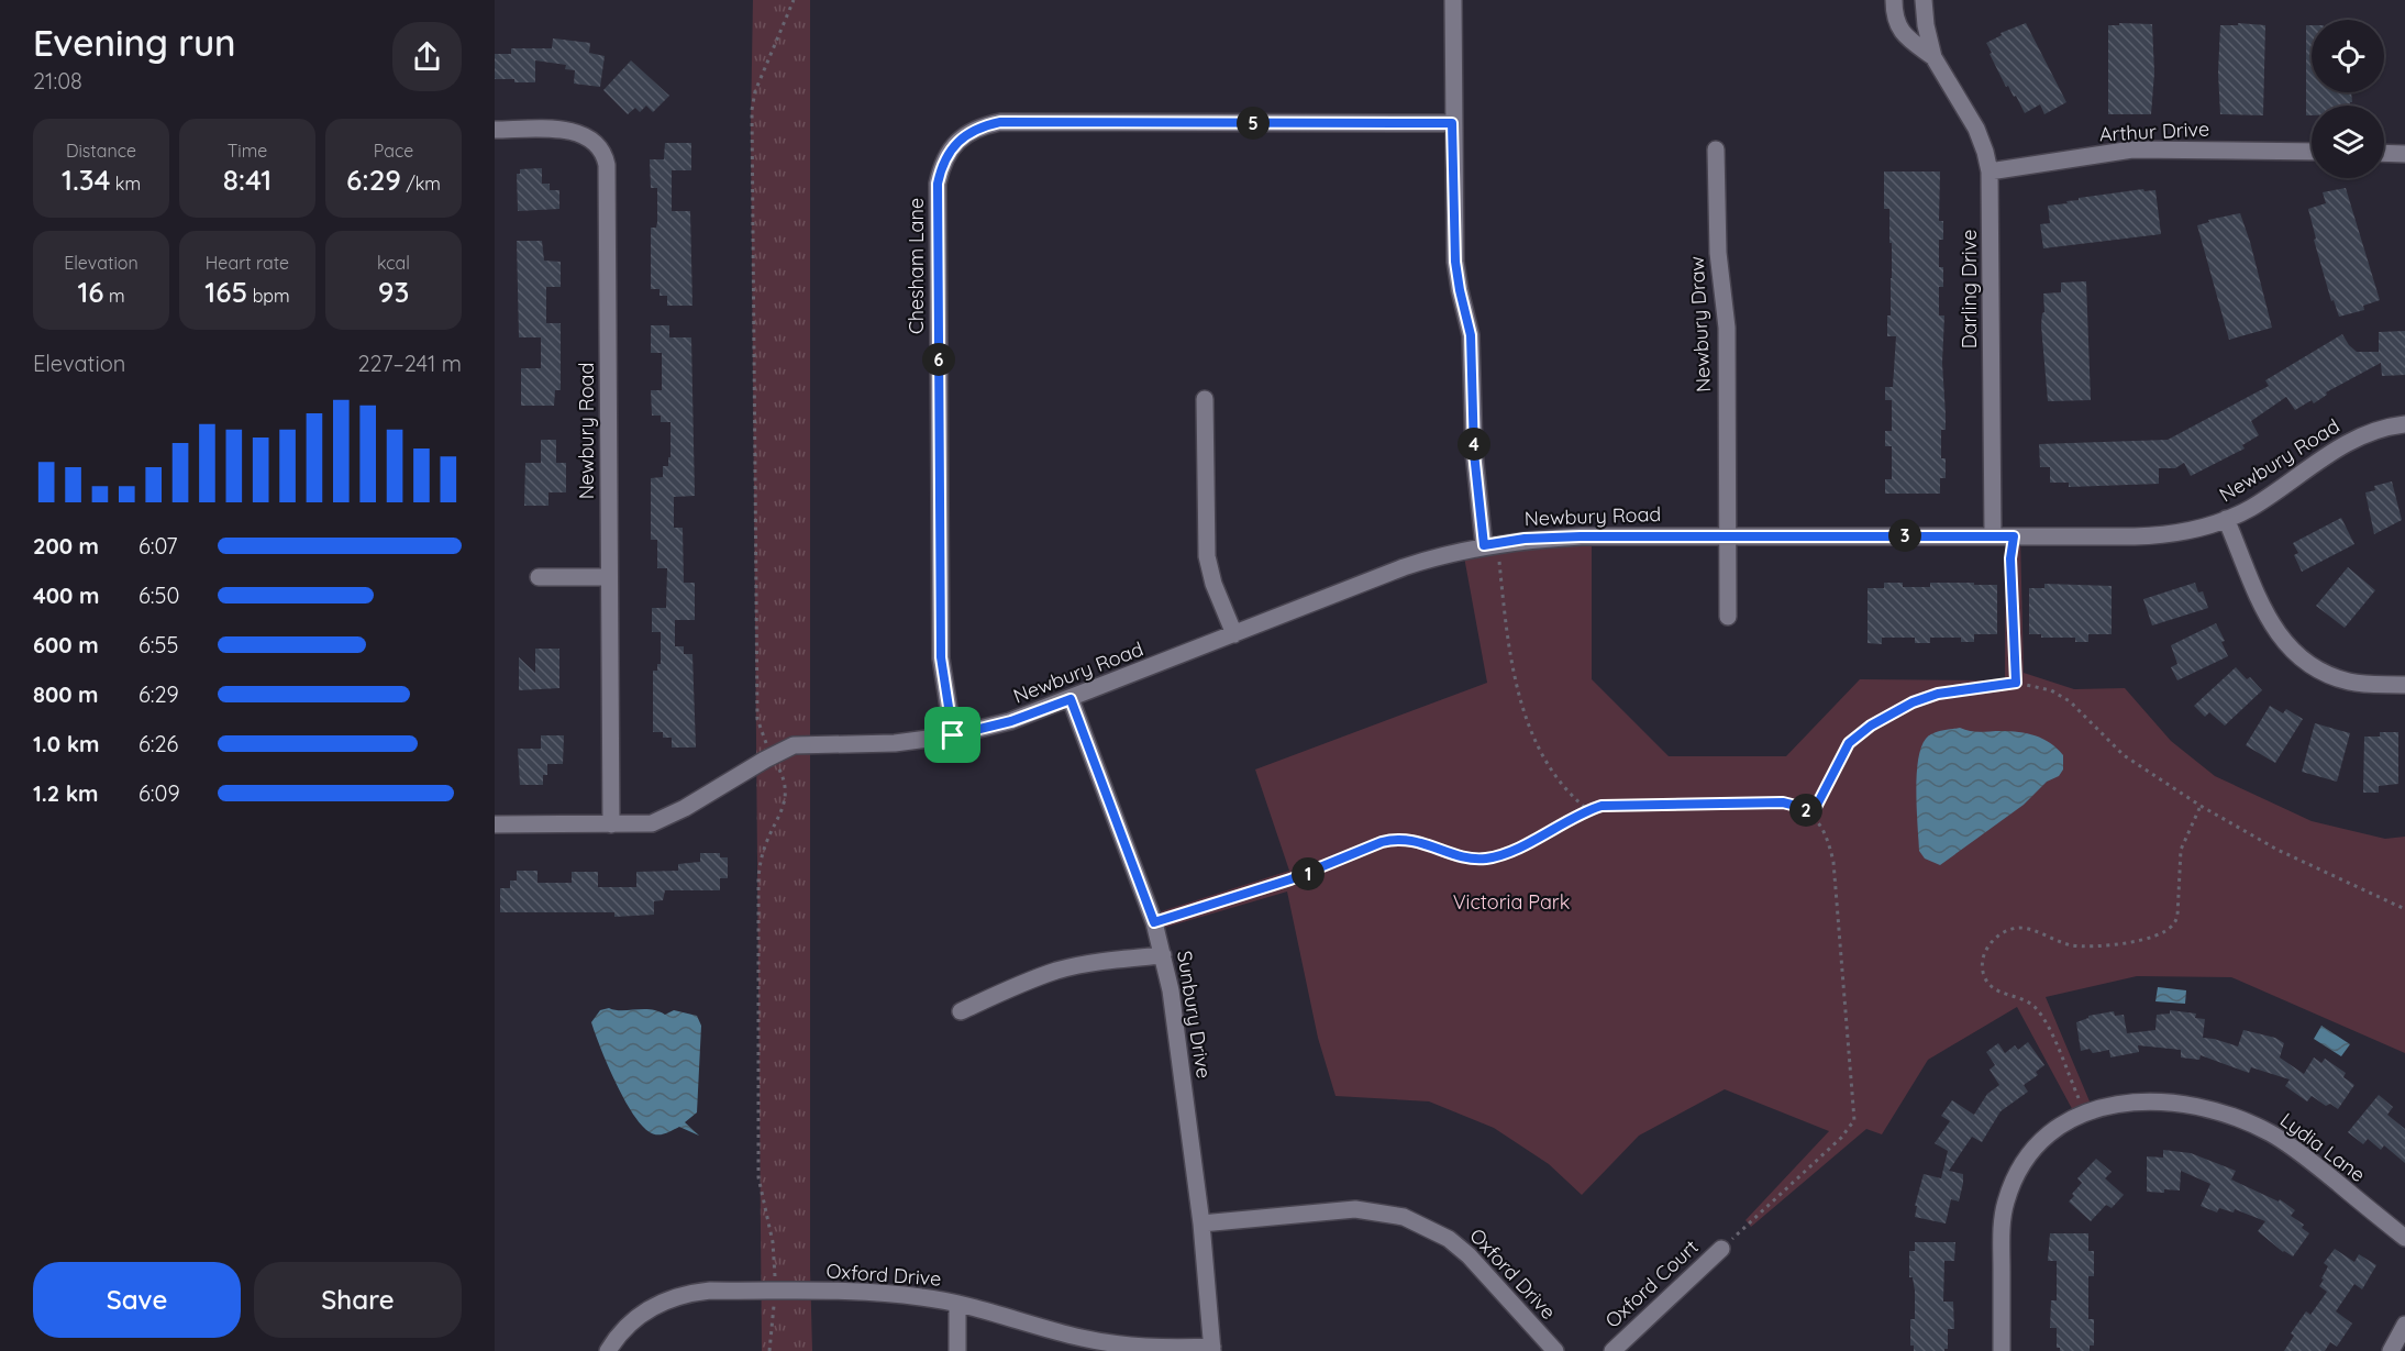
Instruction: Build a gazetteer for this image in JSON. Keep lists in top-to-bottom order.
{
  "streets": {
    "street": [
      "Arthur Drive",
      "Chesham Lane",
      "Darling Drive",
      "Newbury Draw",
      "Newbury Road",
      "Sunbury Drive",
      "Lydia Lane",
      "Oxford Drive",
      "Oxford Court"
    ]
  },
  "crossings": [
    ["Arthur Drive", "Darling Drive"],
    ["Chesham Lane", "Newbury Road"],
    ["Darling Drive", "Newbury Road"],
    ["Newbury Draw", "Newbury Road"],
    ["Newbury Road", "Sunbury Drive"],
    ["Sunbury Drive", "Oxford Drive"]
  ],
  "parks": ["Victoria Park"],
  "page": {
    "heading": ["Evening run", "21:08"],
    "pins": [
      "5",
      "6",
      "4",
      "3",
      "2",
      "1"
    ],
    "stats": [
      ["Distance", "1.34 km"],
      ["Time", "8:41"],
      ["Pace", "6:29 /km"],
      ["Elevation", "16 m"],
      ["Heart rate", "165 bpm"],
      ["kcal", "93"]
    ],
    "chart": ["Elevation", "227–241 m"],
    "list": [
      {
        "name": "200 m",
        "note": "6:07"
      },
      {
        "name": "400 m",
        "note": "6:50"
      },
      {
        "name": "600 m",
        "note": "6:55"
      },
      {
        "name": "800 m",
        "note": "6:29"
      },
      {
        "name": "1.0 km",
        "note": "6:26"
      },
      {
        "name": "1.2 km",
        "note": "6:09"
      }
    ],
    "buttons": ["Save", "Share"]
  }
}
